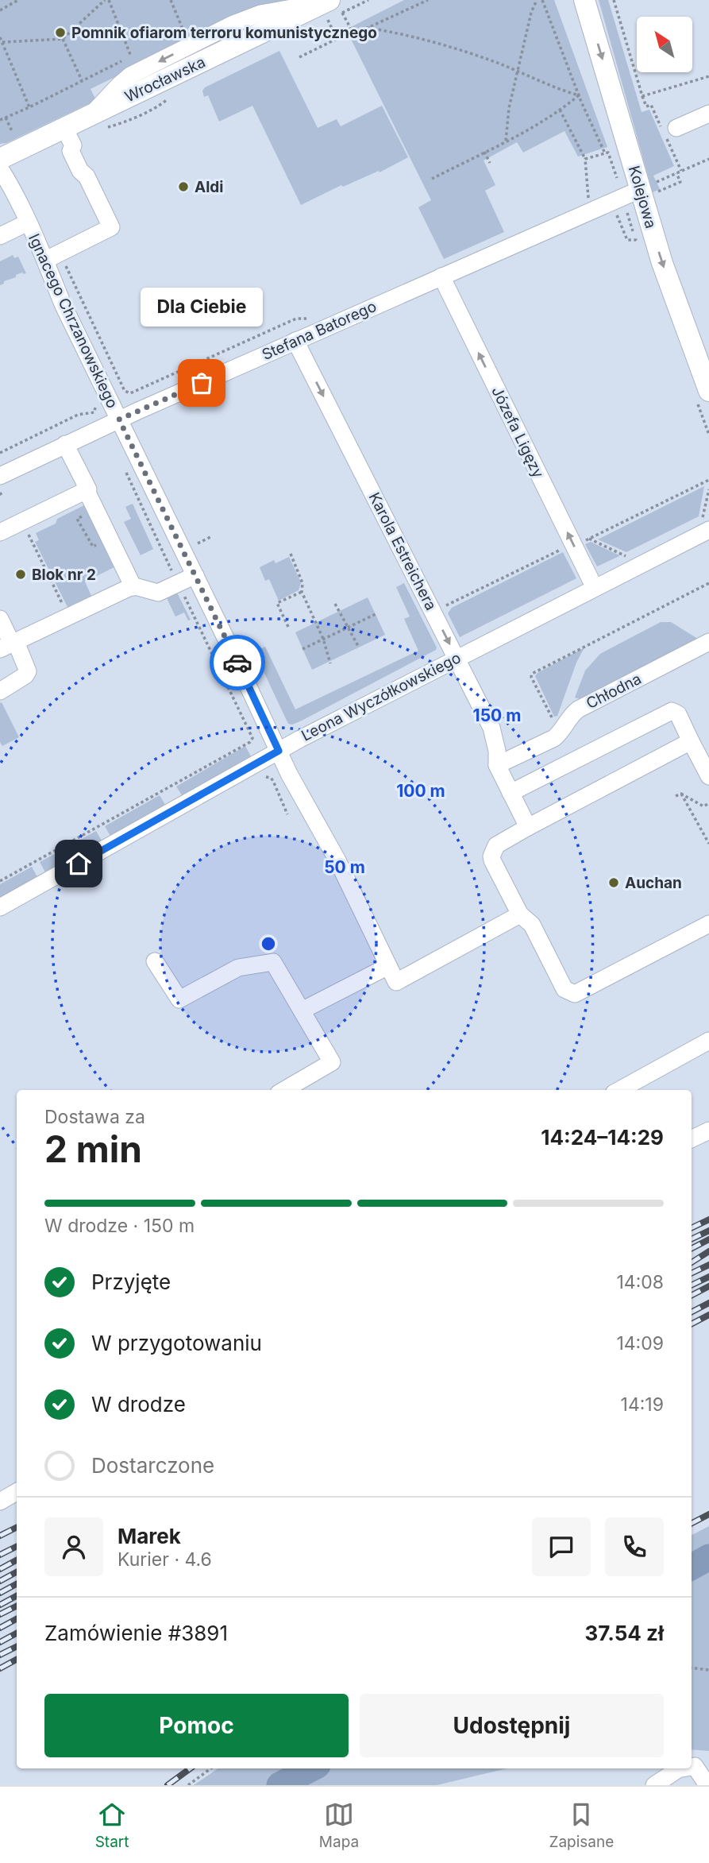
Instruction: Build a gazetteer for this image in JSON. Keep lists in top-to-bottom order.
{
  "streets": {
    "main road": ["Wrocławska", "Kolejowa"],
    "street": [
      "Ignacego Chrzanowskiego",
      "Stefana Batorego",
      "Józefa Ligęzy",
      "Karola Estreichera",
      "Chłodna",
      "Leona Wyczółkowskiego"
    ]
  },
  "crossings": [
    ["Kolejowa", "Stefana Batorego"],
    ["Ignacego Chrzanowskiego", "Stefana Batorego"],
    ["Ignacego Chrzanowskiego", "Leona Wyczółkowskiego"],
    ["Stefana Batorego", "Józefa Ligęzy"],
    ["Stefana Batorego", "Karola Estreichera"],
    ["Józefa Ligęzy", "Leona Wyczółkowskiego"],
    ["Karola Estreichera", "Chłodna"],
    ["Karola Estreichera", "Leona Wyczółkowskiego"]
  ],
  "one_way": ["Kolejowa", "Józefa Ligęzy", "Karola Estreichera"],
  "places": [
    "Pomnik ofiarom terroru komunistycznego",
    "Aldi",
    "Dla Ciebie",
    "Blok nr 2",
    "Auchan"
  ],
  "north": "top left",
  "page": {
    "bubble": "Dla Ciebie",
    "heading": ["2 min", "Dostawa za", "14:24–14:29"],
    "panel": [
      "Marek",
      "Kurier · 4.6",
      "Zamówienie #3891",
      "37.54 zł"
    ],
    "bar": "W drodze · 150 m",
    "list": [
      ["Przyjęte", "14:08"],
      ["W przygotowaniu", "14:09"],
      ["W drodze", "14:19"],
      "Dostarczone"
    ],
    "buttons": ["Pomoc", "Udostępnij"],
    "tabs": ["Start", "Mapa", "Zapisane"]
  },
  "rings": ["150 m", "100 m", "50 m"]
}
